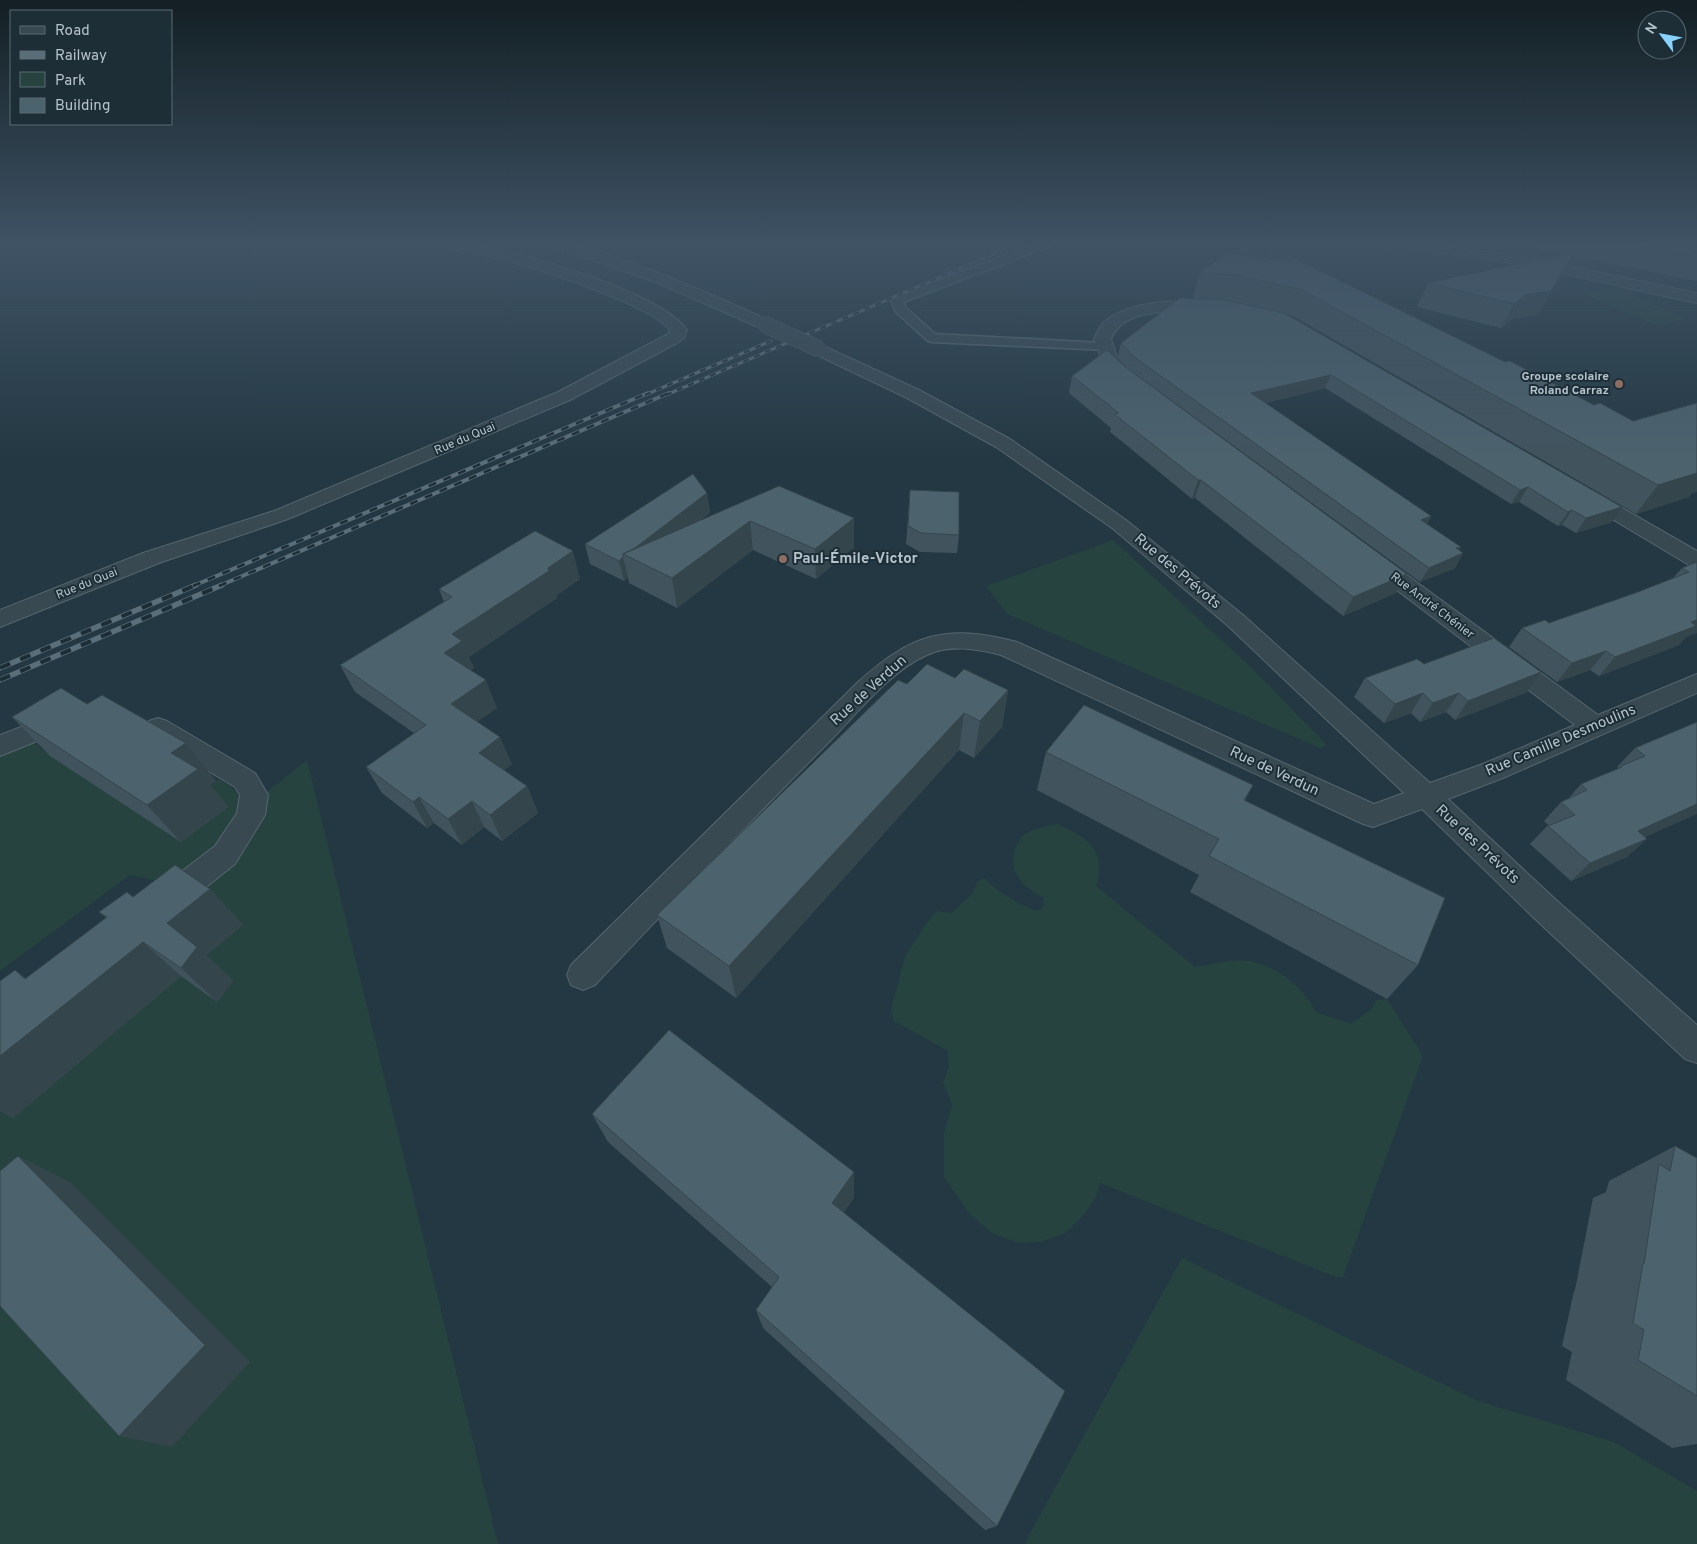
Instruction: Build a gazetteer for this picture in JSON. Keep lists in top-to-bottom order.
{
  "streets": {
    "street": [
      "Rue du Quai",
      "Rue des Prévots",
      "Rue André Chénier",
      "Rue de Verdun",
      "Rue Camille Desmoulins"
    ]
  },
  "crossings": [
    ["Rue des Prévots", "Rue de Verdun"],
    ["Rue des Prévots", "Rue Camille Desmoulins"],
    ["Rue André Chénier", "Rue Camille Desmoulins"],
    ["Rue de Verdun", "Rue Camille Desmoulins"]
  ],
  "places": ["Groupe scolaire Roland Carraz", "Paul-Émile-Victor"],
  "legend": [
    "Road",
    "Railway",
    "Park",
    "Building"
  ],
  "north": "top left"
}
